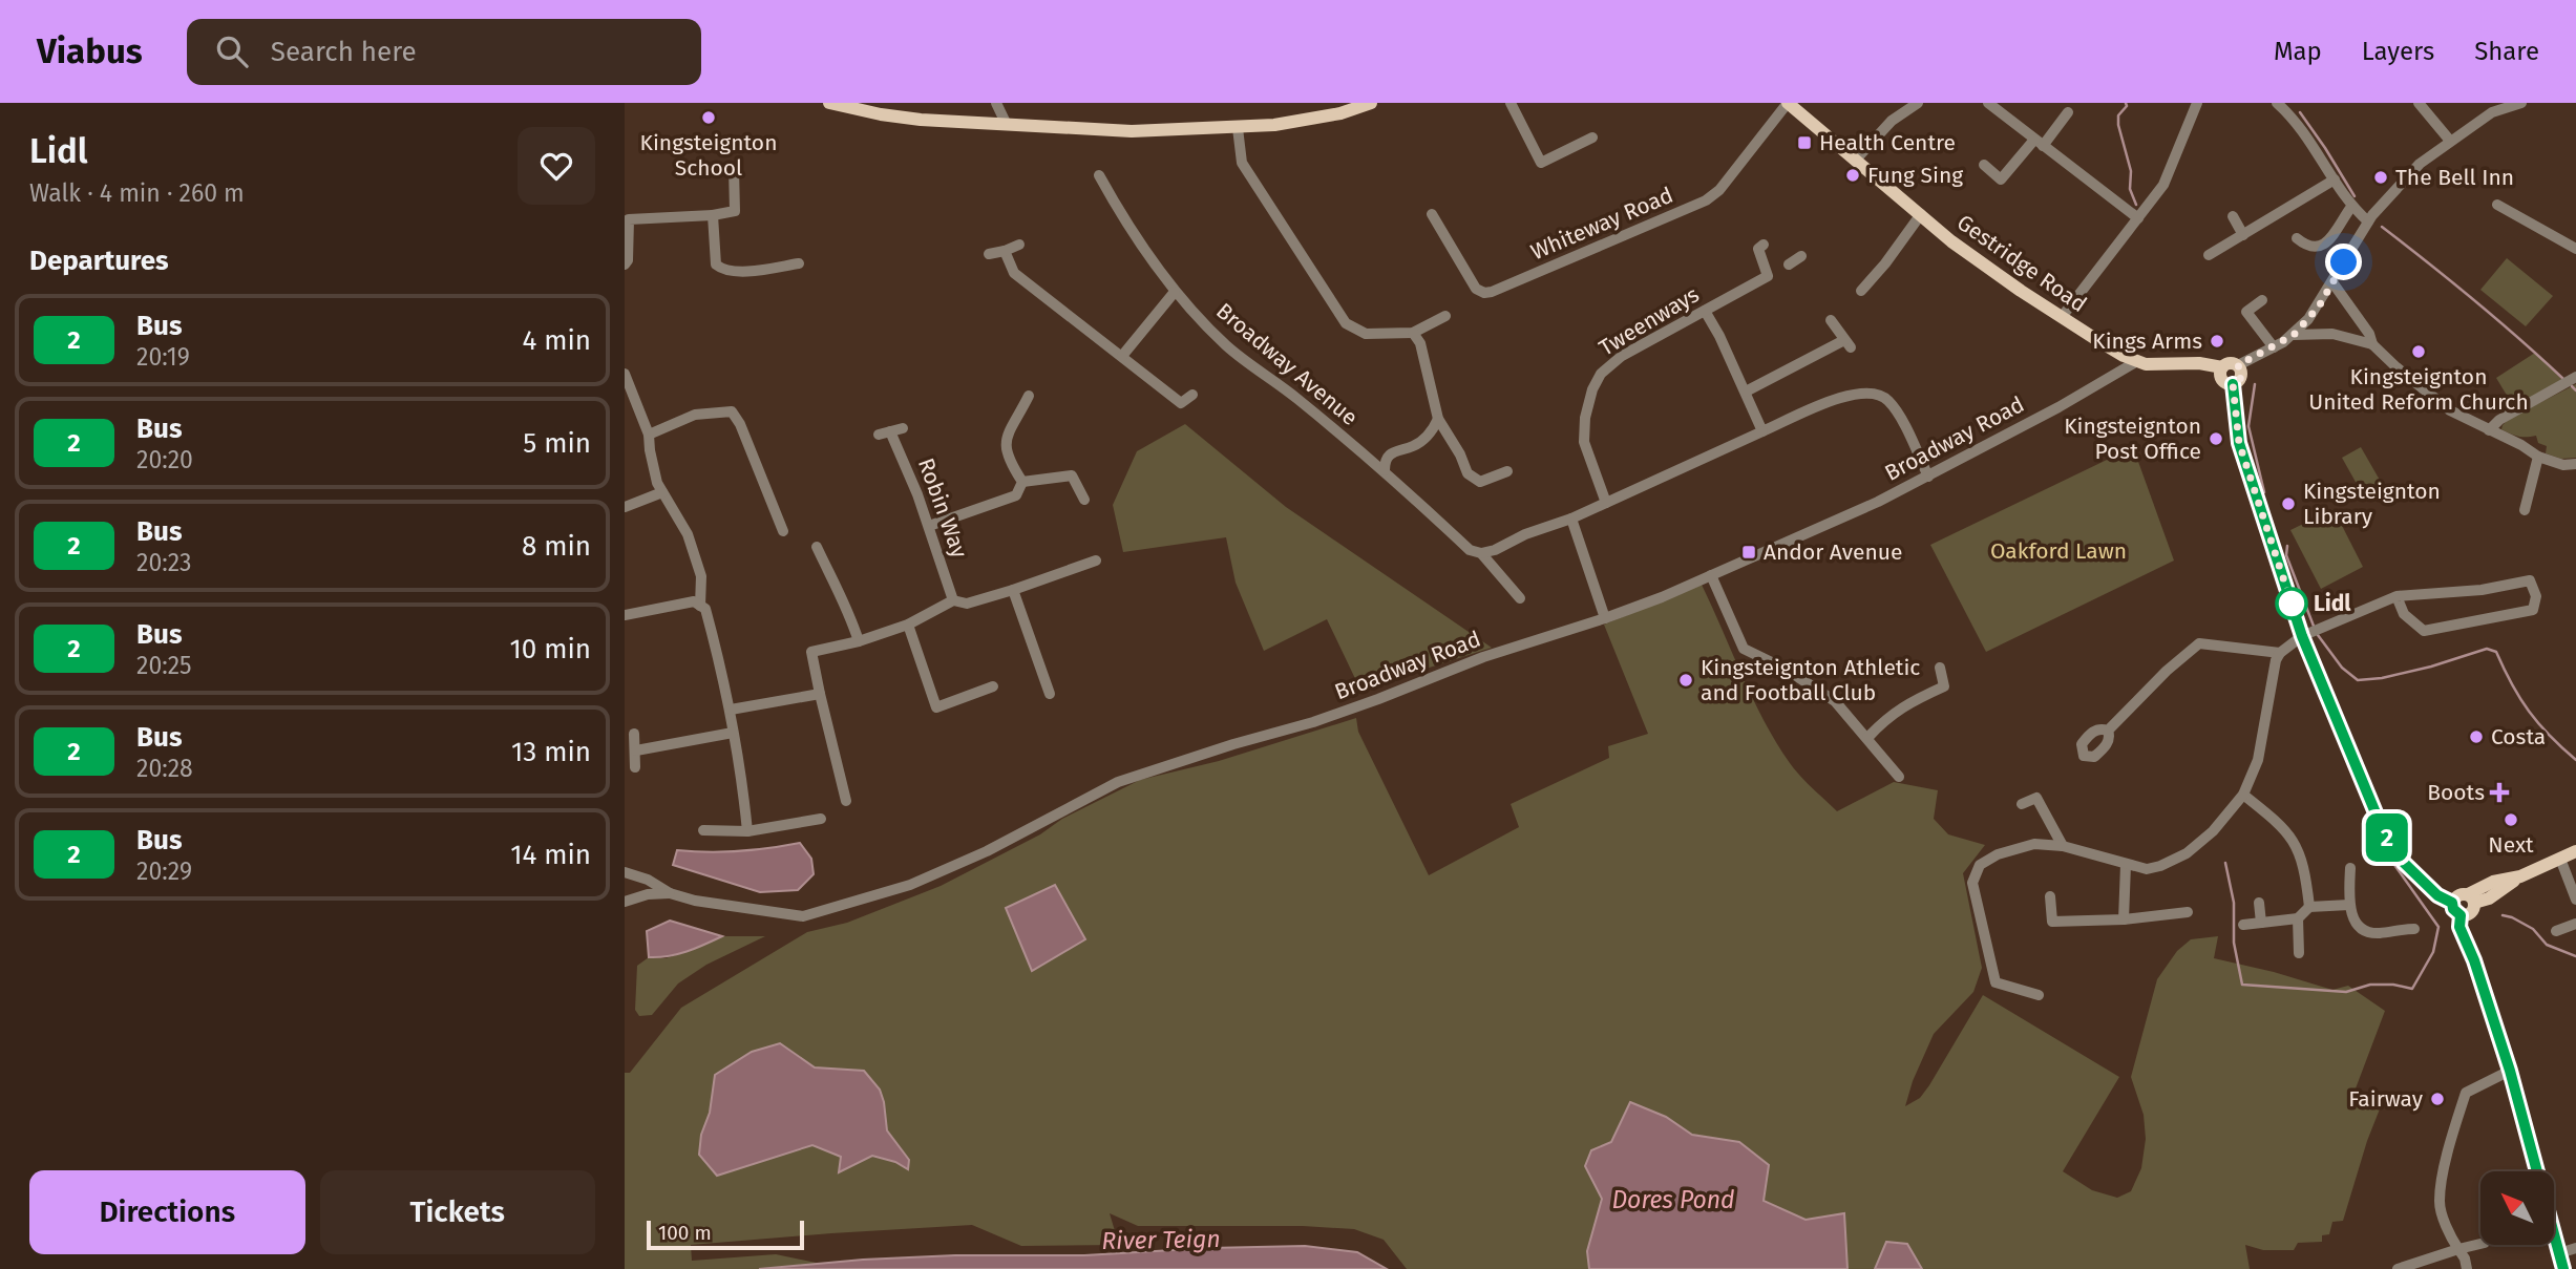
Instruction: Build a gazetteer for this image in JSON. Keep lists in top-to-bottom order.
{
  "streets": {
    "main road": ["Gestridge Road"],
    "street": [
      "Whiteway Road",
      "Tweenways",
      "Broadway Avenue",
      "Broadway Road",
      "Robin Way"
    ]
  },
  "crossings": [
    ["Whiteway Road", "Gestridge Road"],
    ["Gestridge Road", "Broadway Road"]
  ],
  "water": ["Dores Pond", "River Teign"],
  "parks": ["Oakford Lawn"],
  "places": {
    "other": [
      "Kingsteignton School",
      "Fung Sing",
      "The Bell Inn",
      "Kings Arms",
      "Kingsteignton United Reform Church",
      "Kingsteignton Post Office",
      "Kingsteignton Library",
      "Lidl",
      "Kingsteignton Athletic and Football Club",
      "Costa",
      "Next",
      "Fairway"
    ],
    "transit": ["Health Centre", "Andor Avenue"],
    "health": ["Boots"]
  },
  "lines": ["bus line 2"],
  "scale_bar": "100 m",
  "north": "top left",
  "page": {
    "header": "Viabus",
    "search": "Search here",
    "nav": ["Map", "Layers", "Share"],
    "heading": [
      ["Lidl", "Walk · 4 min · 260 m"],
      "Departures"
    ],
    "on_map": "2",
    "list": [
      {
        "mark": "2",
        "name": "Bus",
        "note": "20:19",
        "value": "4 min"
      },
      {
        "mark": "2",
        "name": "Bus",
        "note": "20:20",
        "value": "5 min"
      },
      {
        "mark": "2",
        "name": "Bus",
        "note": "20:23",
        "value": "8 min"
      },
      {
        "mark": "2",
        "name": "Bus",
        "note": "20:25",
        "value": "10 min"
      },
      {
        "mark": "2",
        "name": "Bus",
        "note": "20:28",
        "value": "13 min"
      },
      {
        "mark": "2",
        "name": "Bus",
        "note": "20:29",
        "value": "14 min"
      }
    ],
    "buttons": ["Directions", "Tickets"],
    "scale": "100 m"
  }
}
